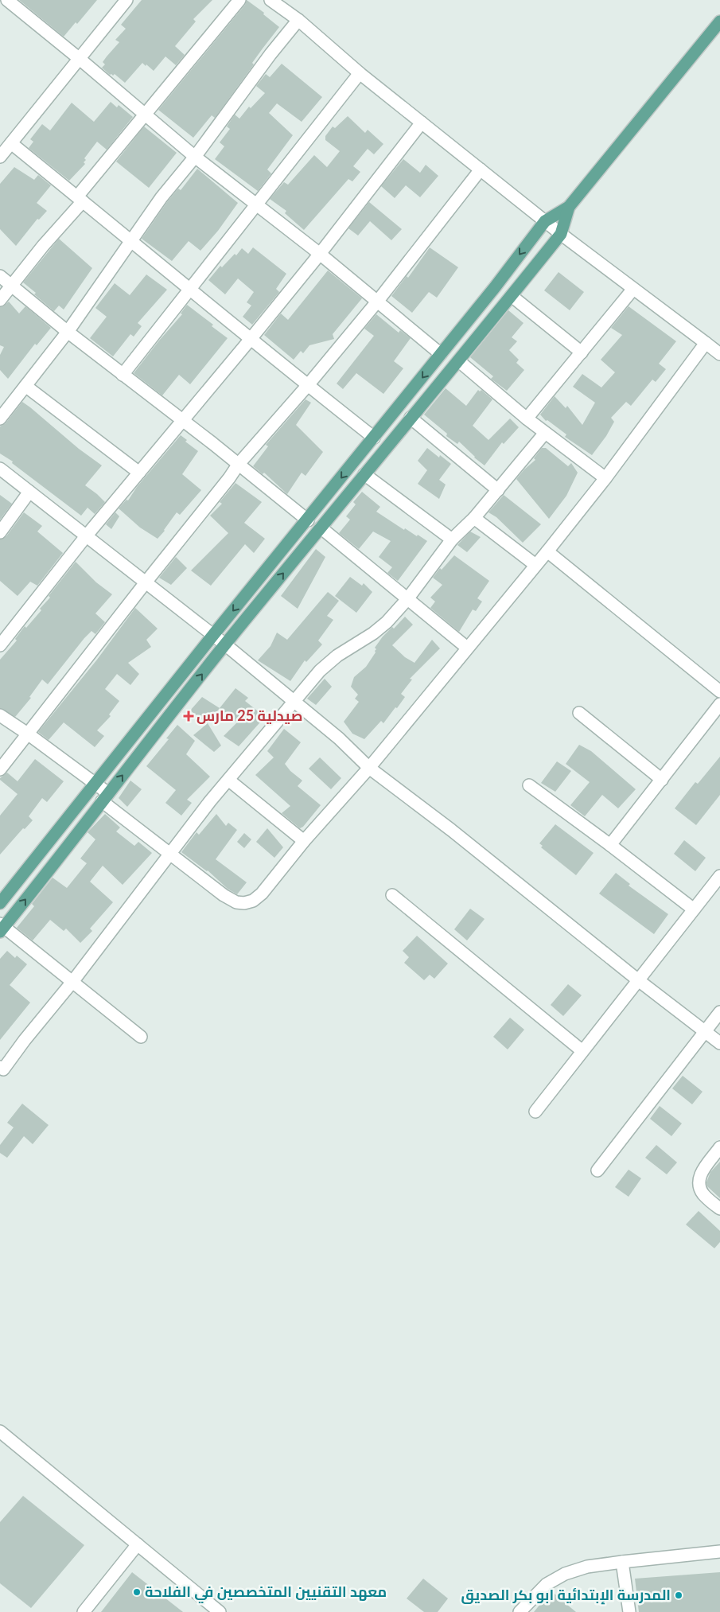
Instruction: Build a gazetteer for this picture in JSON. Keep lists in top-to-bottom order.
{
  "places": {
    "health": ["صيدلية 25 مارس"],
    "other": ["معهد التقنيين المتخصصين في الفلاحة", "المدرسة الإبتدائية ابو بكر الصديق"]
  }
}
